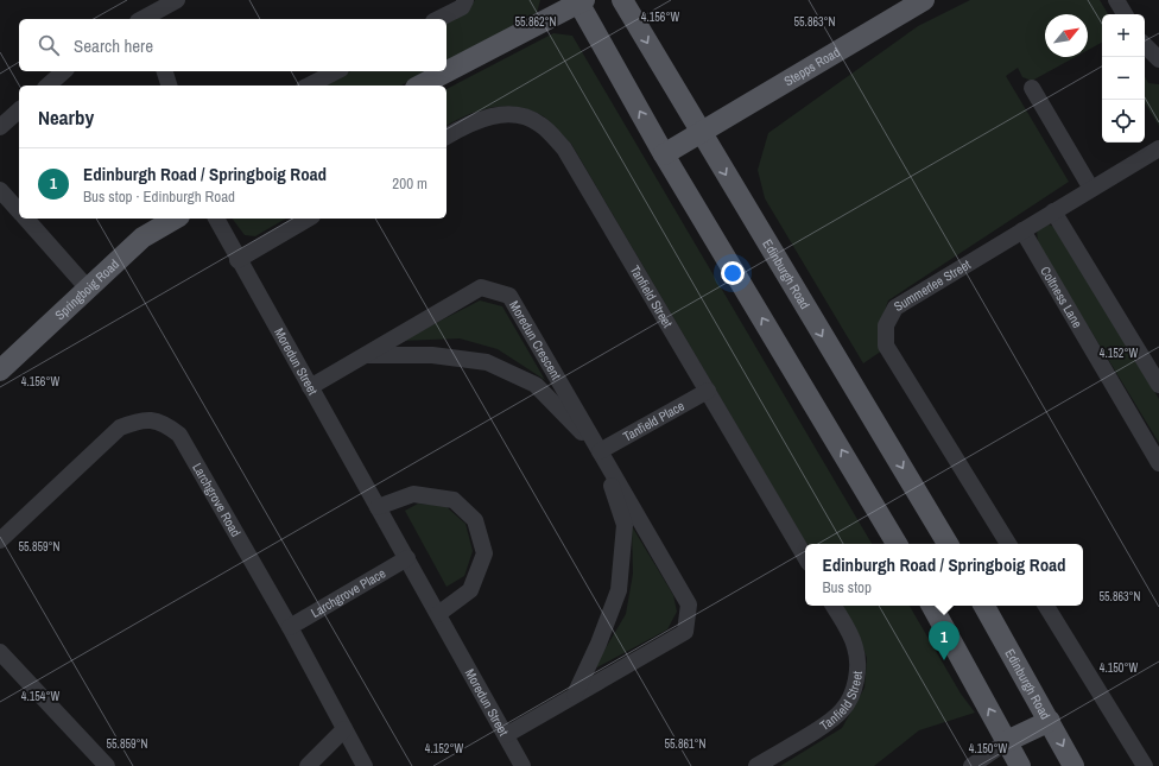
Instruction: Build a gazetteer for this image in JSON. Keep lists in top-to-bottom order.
{
  "streets": {
    "main road": ["Stepps Road", "Edinburgh Road", "Springboig Road"],
    "street": [
      "Summerlee Street",
      "Tanfield Street",
      "Coltness Lane",
      "Moredun Crescent",
      "Moredun Street",
      "Tanfield Place",
      "Larchgrove Road",
      "Larchgrove Place"
    ]
  },
  "crossings": [
    ["Stepps Road", "Edinburgh Road"],
    ["Summerlee Street", "Coltness Lane"],
    ["Tanfield Street", "Tanfield Place"],
    ["Moredun Crescent", "Moredun Street"],
    ["Moredun Crescent", "Tanfield Place"],
    ["Moredun Street", "Larchgrove Place"],
    ["Larchgrove Road", "Larchgrove Place"]
  ],
  "north": "top right",
  "page": {
    "map_buttons": ["+", "−"],
    "search": "Search here",
    "heading": "Nearby",
    "list": [
      {
        "mark": "1",
        "name": "Edinburgh Road / Springboig Road",
        "note": "Bus stop · Edinburgh Road",
        "value": "200 m"
      }
    ],
    "popup": ["Edinburgh Road / Springboig Road", "Bus stop"],
    "pins": "1"
  },
  "coordinates": [
    "4.156°W",
    "55.863°N",
    "55.862°N",
    "4.152°W",
    "55.859°N",
    "4.150°W",
    "4.154°W",
    "55.861°N"
  ]
}
